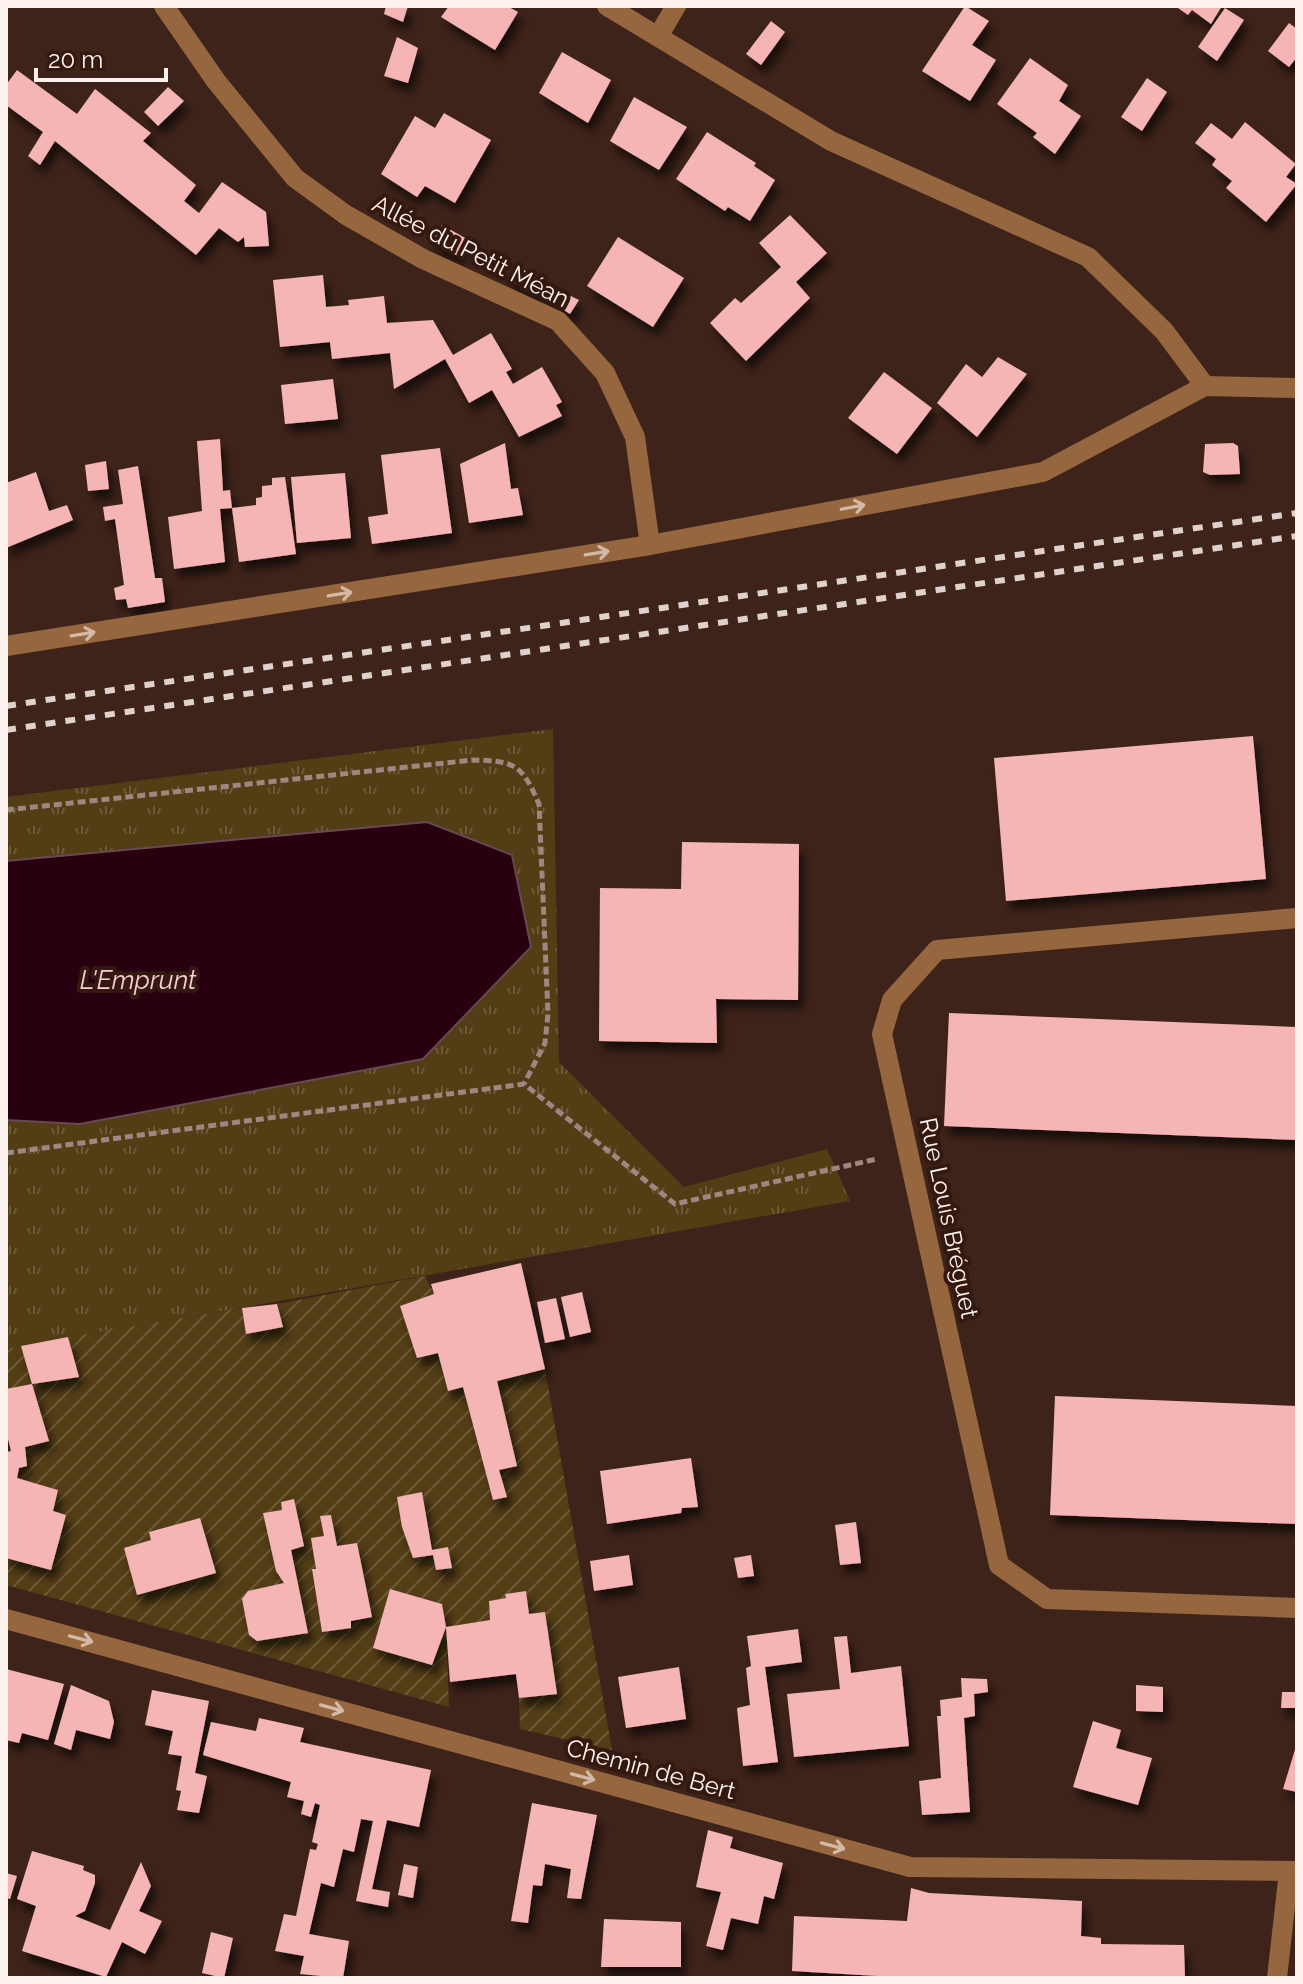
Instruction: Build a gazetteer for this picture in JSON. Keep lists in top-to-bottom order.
{
  "streets": {
    "street": ["Allée du Petit Méan", "Rue Louis Bréguet", "Chemin de Bert"]
  },
  "one_way": ["Chemin de Bert"],
  "water": ["L'Emprunt"],
  "scale_bar": "20 m"
}
